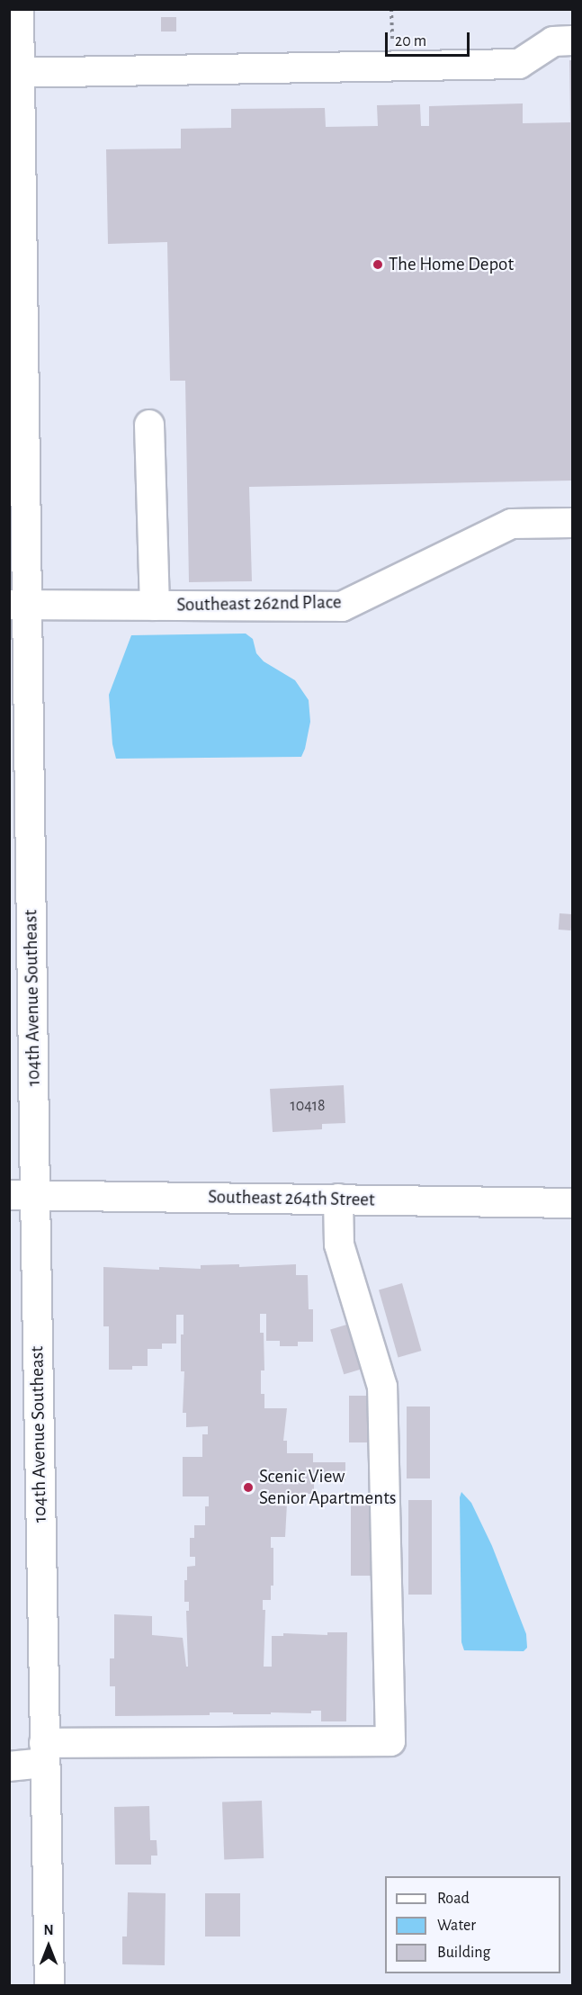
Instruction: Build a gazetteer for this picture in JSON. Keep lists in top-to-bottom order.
{
  "streets": {
    "street": ["Southeast 262nd Place", "104th Avenue Southeast", "Southeast 264th Street"]
  },
  "crossings": [
    ["Southeast 262nd Place", "104th Avenue Southeast"],
    ["104th Avenue Southeast", "Southeast 264th Street"]
  ],
  "places": ["The Home Depot", "Scenic View Senior Apartments"],
  "house_numbers": ["10418"],
  "legend": ["Road", "Water", "Building"],
  "scale_bar": "20 m",
  "north": "top"
}
